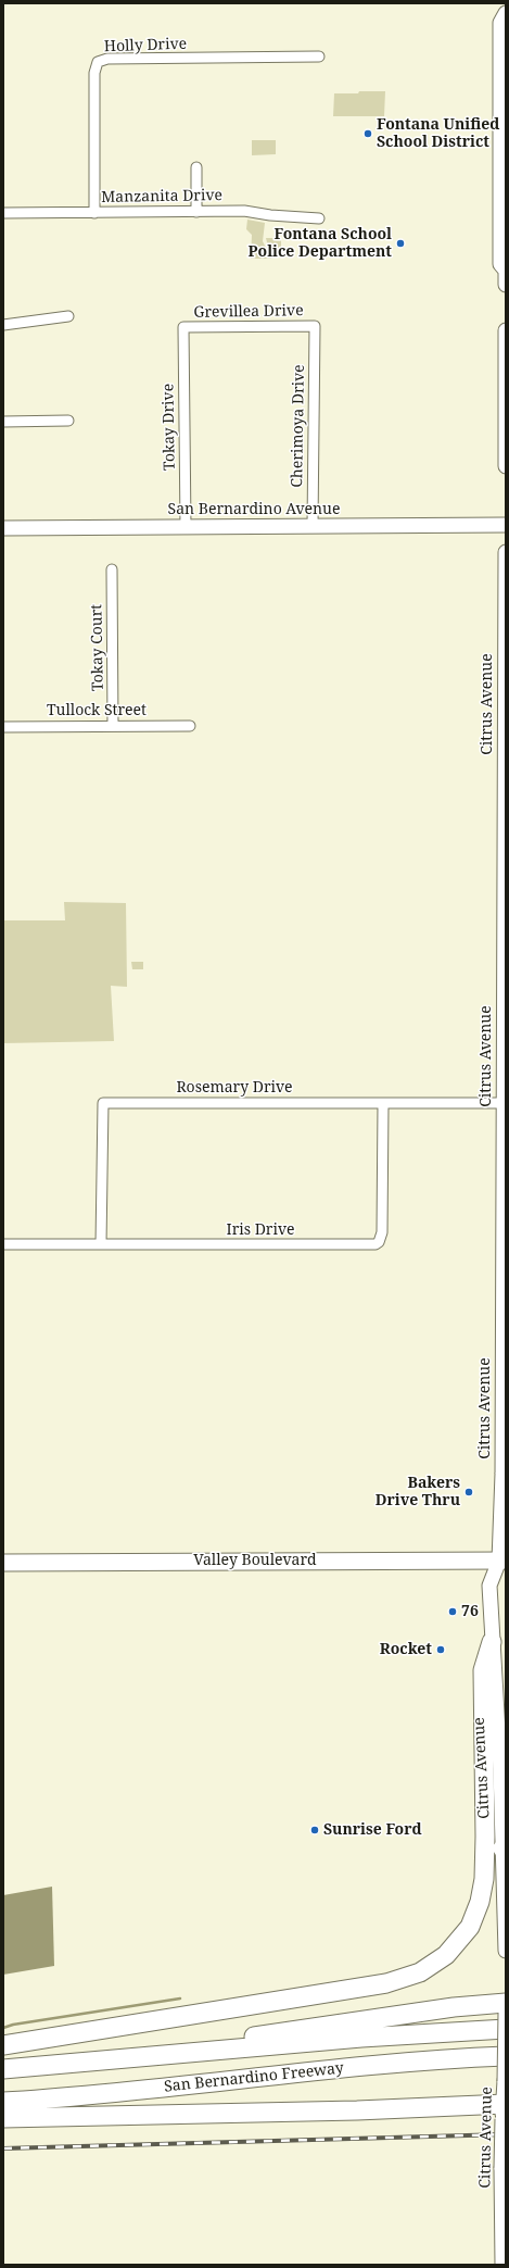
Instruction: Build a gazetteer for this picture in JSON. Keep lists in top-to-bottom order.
{
  "streets": {
    "highway": ["San Bernardino Freeway"],
    "main road": ["San Bernardino Avenue", "Citrus Avenue", "Valley Boulevard"],
    "street": [
      "Holly Drive",
      "Manzanita Drive",
      "Grevillea Drive",
      "Cherimoya Drive",
      "Tokay Drive",
      "Tokay Court",
      "Tullock Street",
      "Rosemary Drive",
      "Iris Drive"
    ]
  },
  "crossings": [
    ["Holly Drive", "Manzanita Drive"],
    ["Grevillea Drive", "Cherimoya Drive"],
    ["Grevillea Drive", "Tokay Drive"],
    ["Cherimoya Drive", "San Bernardino Avenue"],
    ["Tokay Drive", "San Bernardino Avenue"],
    ["Tokay Court", "Tullock Street"],
    ["Citrus Avenue", "Rosemary Drive"],
    ["Citrus Avenue", "Valley Boulevard"],
    ["Rosemary Drive", "Iris Drive"]
  ],
  "places": [
    "Fontana Unified School District",
    "Fontana School Police Department",
    "Bakers Drive Thru",
    "76",
    "Rocket",
    "Sunrise Ford"
  ]
}
